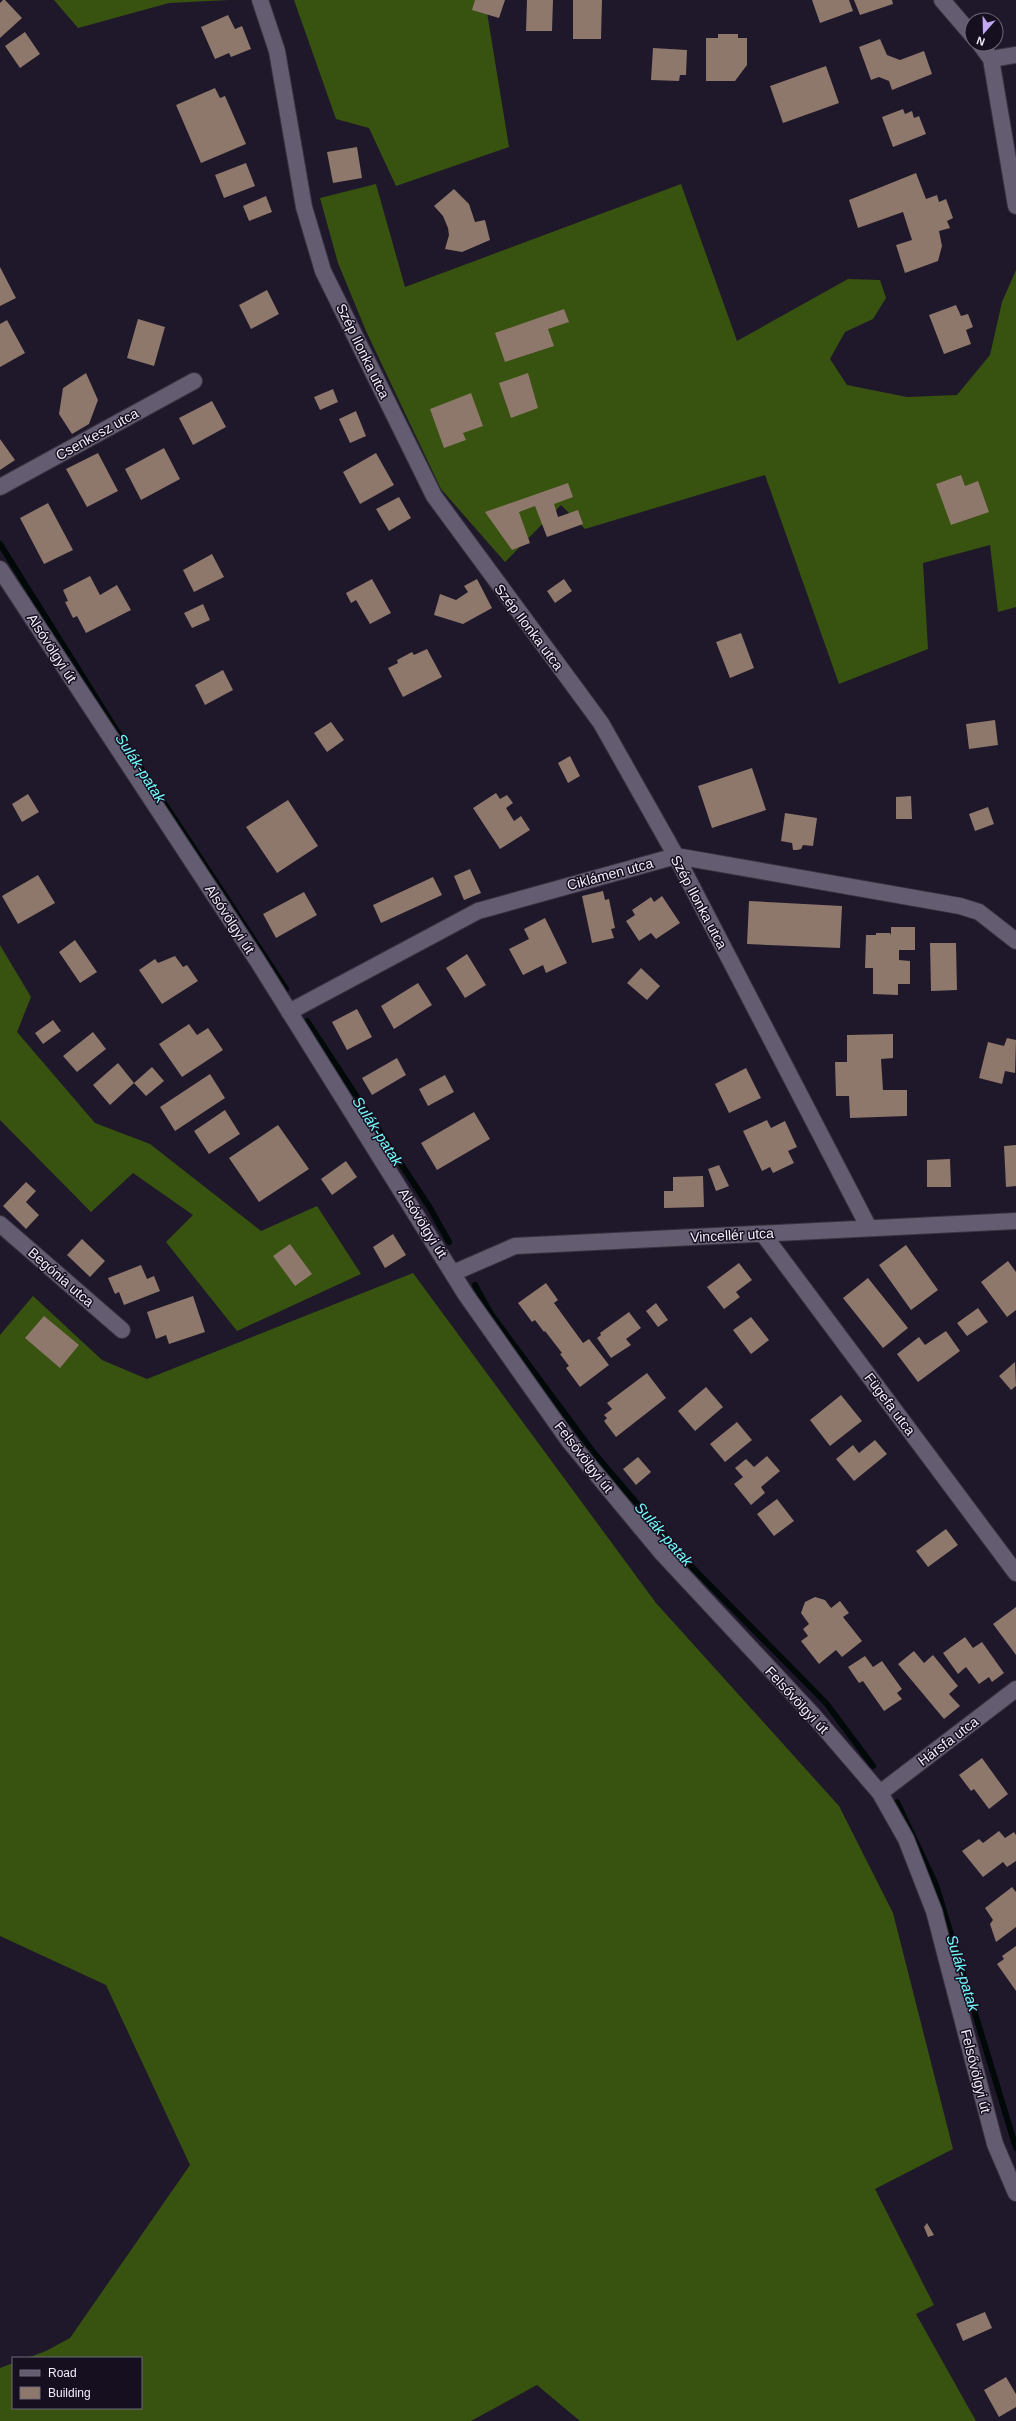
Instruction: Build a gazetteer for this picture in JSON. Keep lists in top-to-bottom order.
{
  "streets": {
    "street": [
      "Szép Ilonka utca",
      "Csenkesz utca",
      "Alsóvölgyi út",
      "Ciklámen utca",
      "Vincellér utca",
      "Begónia utca",
      "Fügefa utca",
      "Felsővölgyi út",
      "Hársfa utca"
    ]
  },
  "crossings": [
    ["Szép Ilonka utca", "Ciklámen utca"],
    ["Szép Ilonka utca", "Vincellér utca"],
    ["Alsóvölgyi út", "Ciklámen utca"],
    ["Alsóvölgyi út", "Vincellér utca"],
    ["Alsóvölgyi út", "Felsővölgyi út"],
    ["Vincellér utca", "Fügefa utca"],
    ["Vincellér utca", "Felsővölgyi út"],
    ["Felsővölgyi út", "Hársfa utca"]
  ],
  "water": ["Sulák-patak"],
  "legend": ["Road", "Building"],
  "north": "bottom"
}
